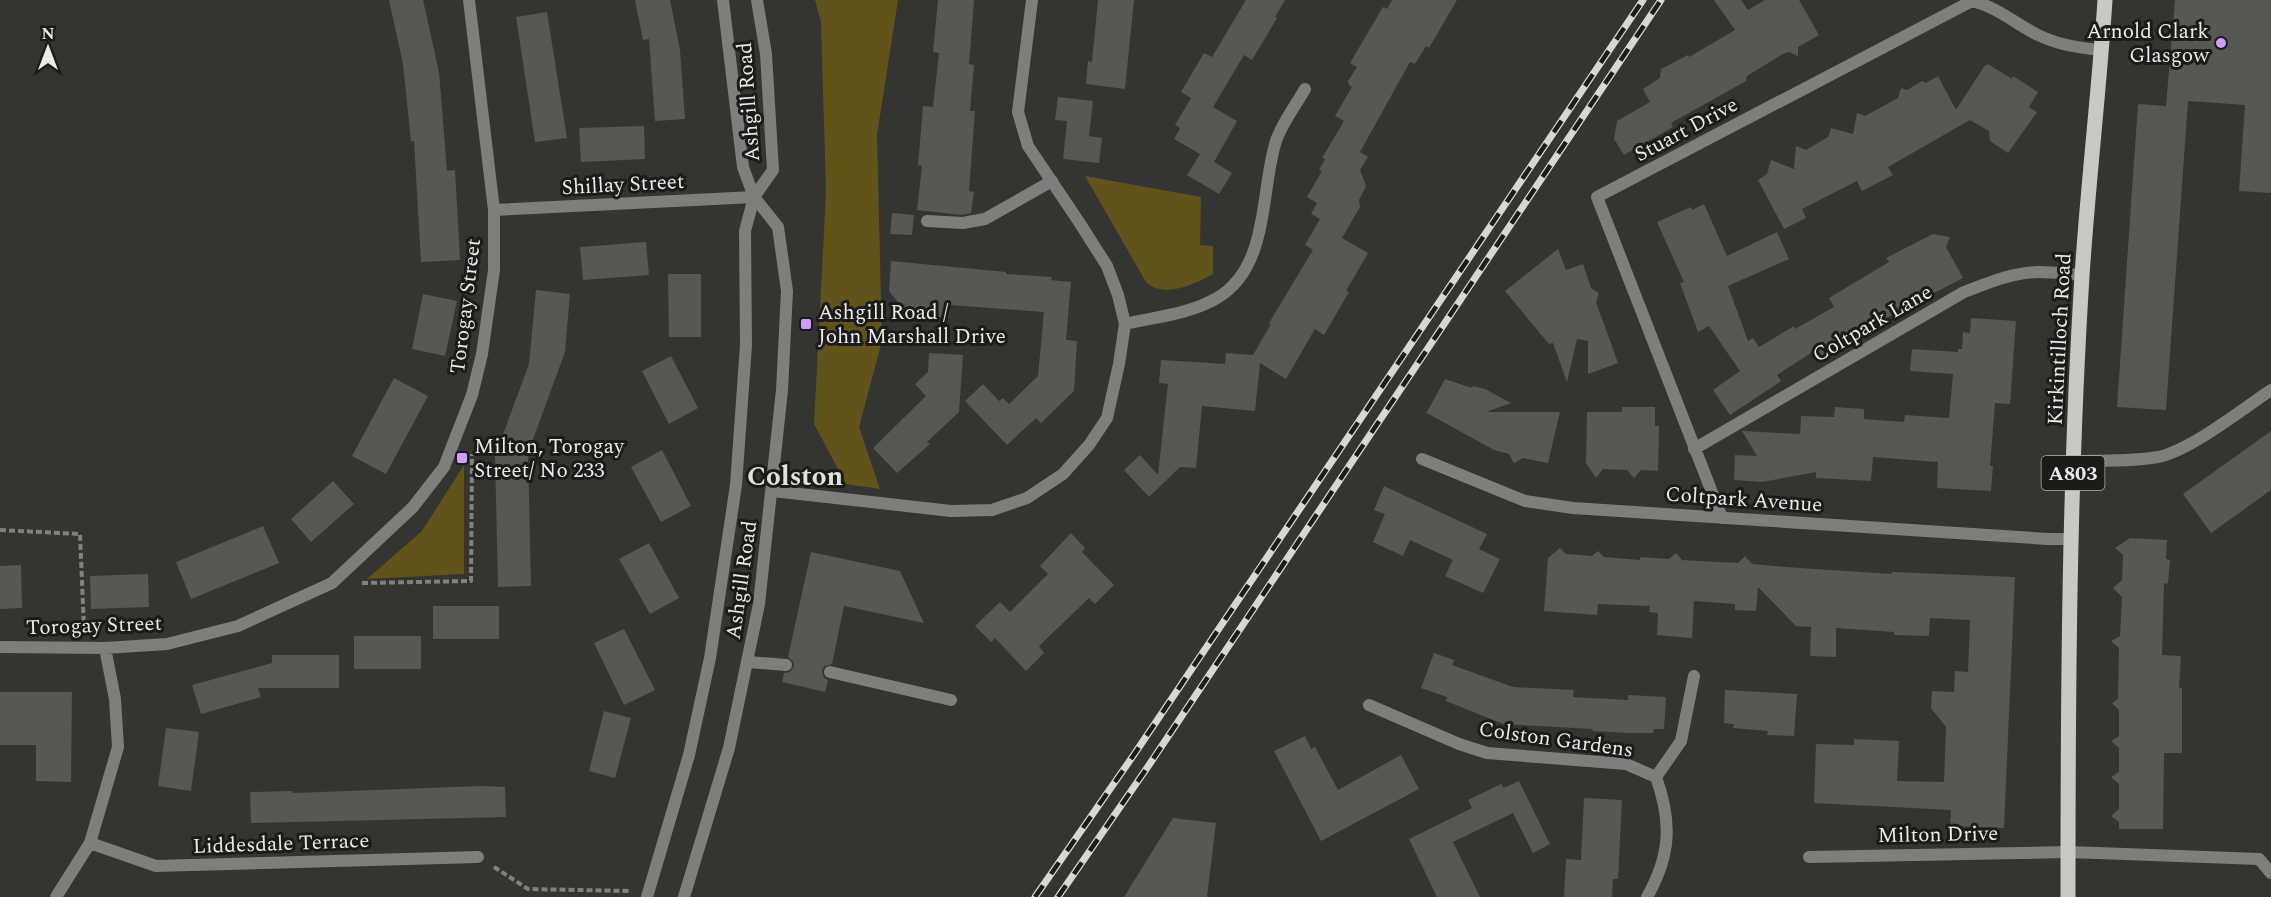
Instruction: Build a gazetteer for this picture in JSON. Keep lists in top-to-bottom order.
{
  "streets": {
    "main road": ["Kirkintilloch Road", "A803"],
    "street": [
      "Ashgill Road",
      "Stuart Drive",
      "Shillay Street",
      "Torogay Street",
      "Coltpark Lane",
      "Coltpark Avenue",
      "Colston Gardens",
      "Milton Drive",
      "Liddesdale Terrace"
    ]
  },
  "crossings": [
    ["Ashgill Road", "Shillay Street"],
    ["Stuart Drive", "Coltpark Lane"],
    ["Stuart Drive", "Kirkintilloch Road"],
    ["Stuart Drive", "Coltpark Avenue"],
    ["Shillay Street", "Torogay Street"],
    ["Coltpark Lane", "Kirkintilloch Road"],
    ["Kirkintilloch Road", "Coltpark Avenue"],
    ["Kirkintilloch Road", "Milton Drive"]
  ],
  "districts": ["Colston"],
  "places": {
    "other": ["Arnold Clark Glasgow"],
    "transit": ["Ashgill Road / John Marshall Drive", "Milton, Torogay Street/ No 233"]
  },
  "north": "top"
}
